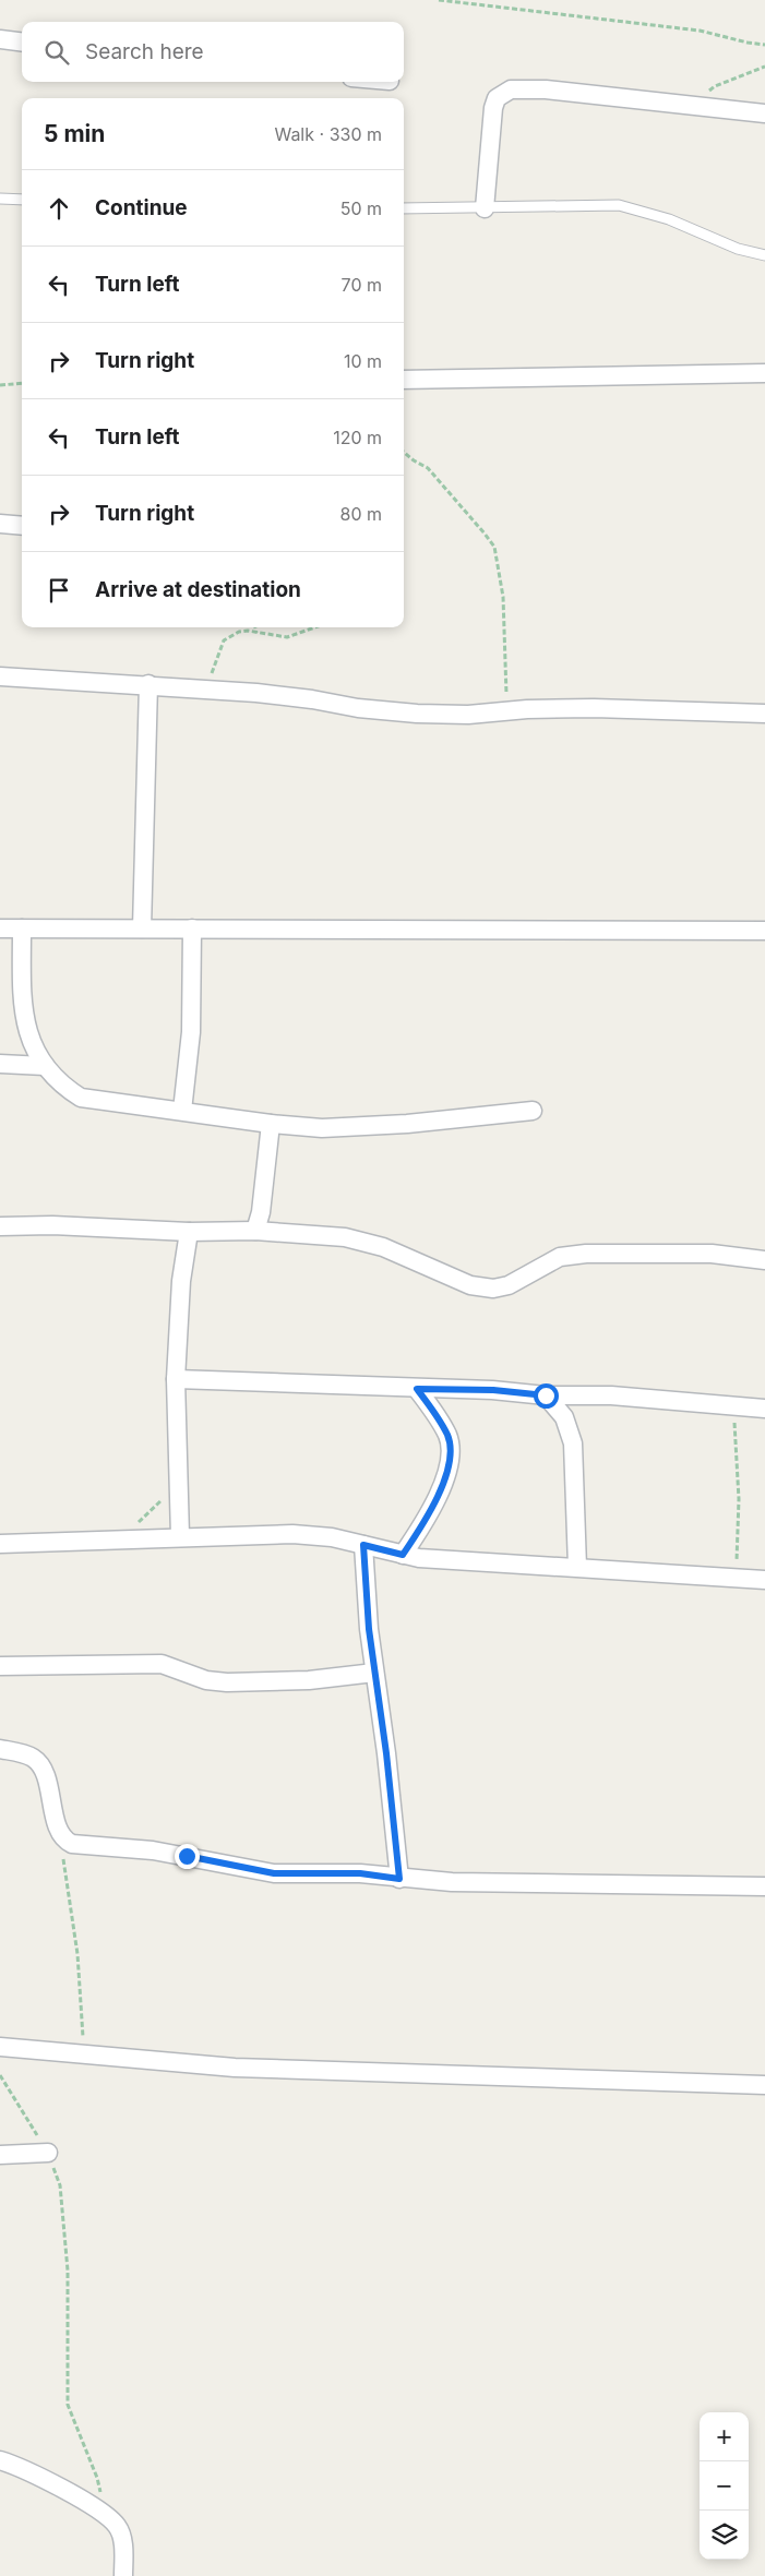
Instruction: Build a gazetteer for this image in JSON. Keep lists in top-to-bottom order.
{
  "page": {
    "search": "Search here",
    "heading": ["5 min", "Walk · 330 m"],
    "list": [
      ["Continue", "50 m"],
      ["Turn left", "70 m"],
      ["Turn right", "10 m"],
      ["Turn left", "120 m"],
      ["Turn right", "80 m"],
      "Arrive at destination"
    ],
    "map_buttons": ["+", "−"]
  }
}
